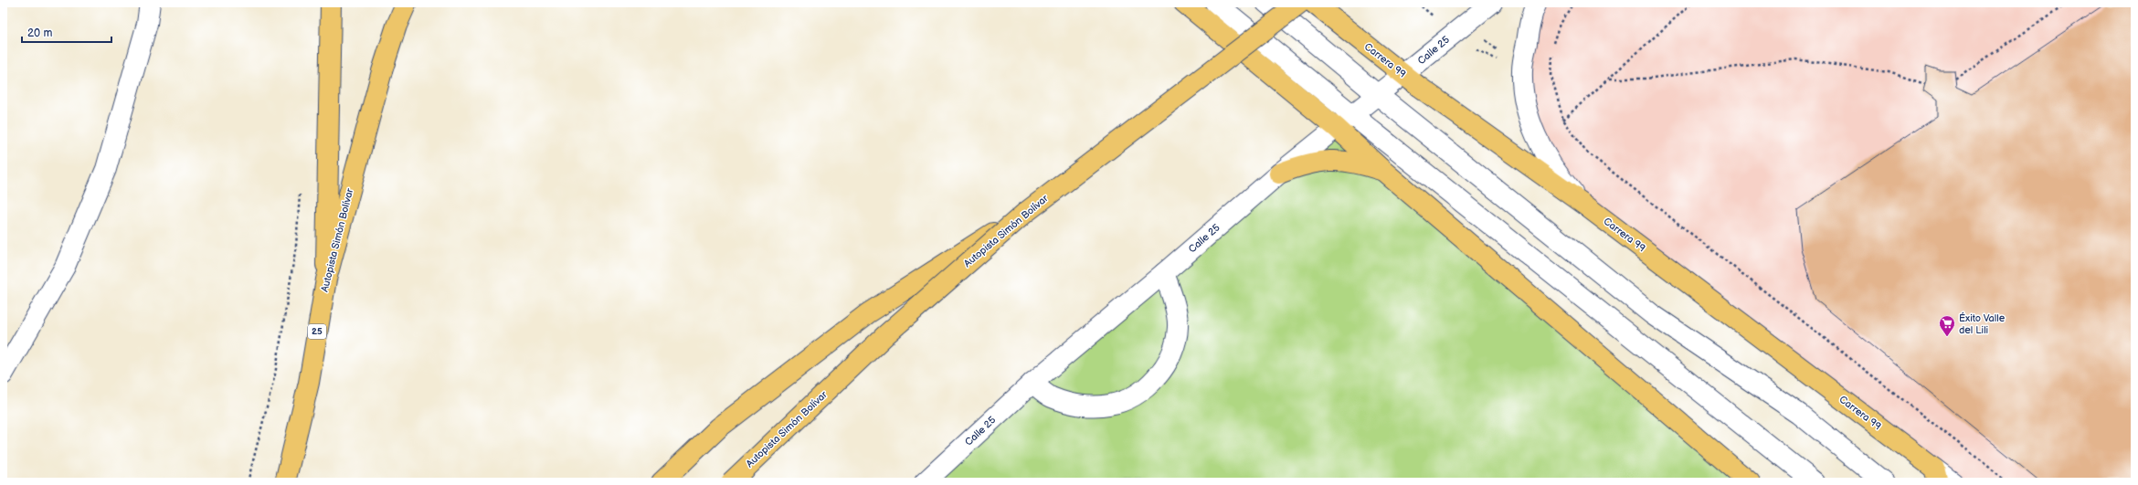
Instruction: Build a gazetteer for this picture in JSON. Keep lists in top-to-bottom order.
{
  "streets": {
    "main road": ["Carrera 99", "Autopista Simón Bolívar", "25"],
    "street": ["Calle 25"]
  },
  "crossings": [
    ["Calle 25", "Carrera 99"]
  ],
  "places": {
    "supermarket": ["Éxito Valle del Lili"]
  },
  "scale_bar": "20 m"
}
